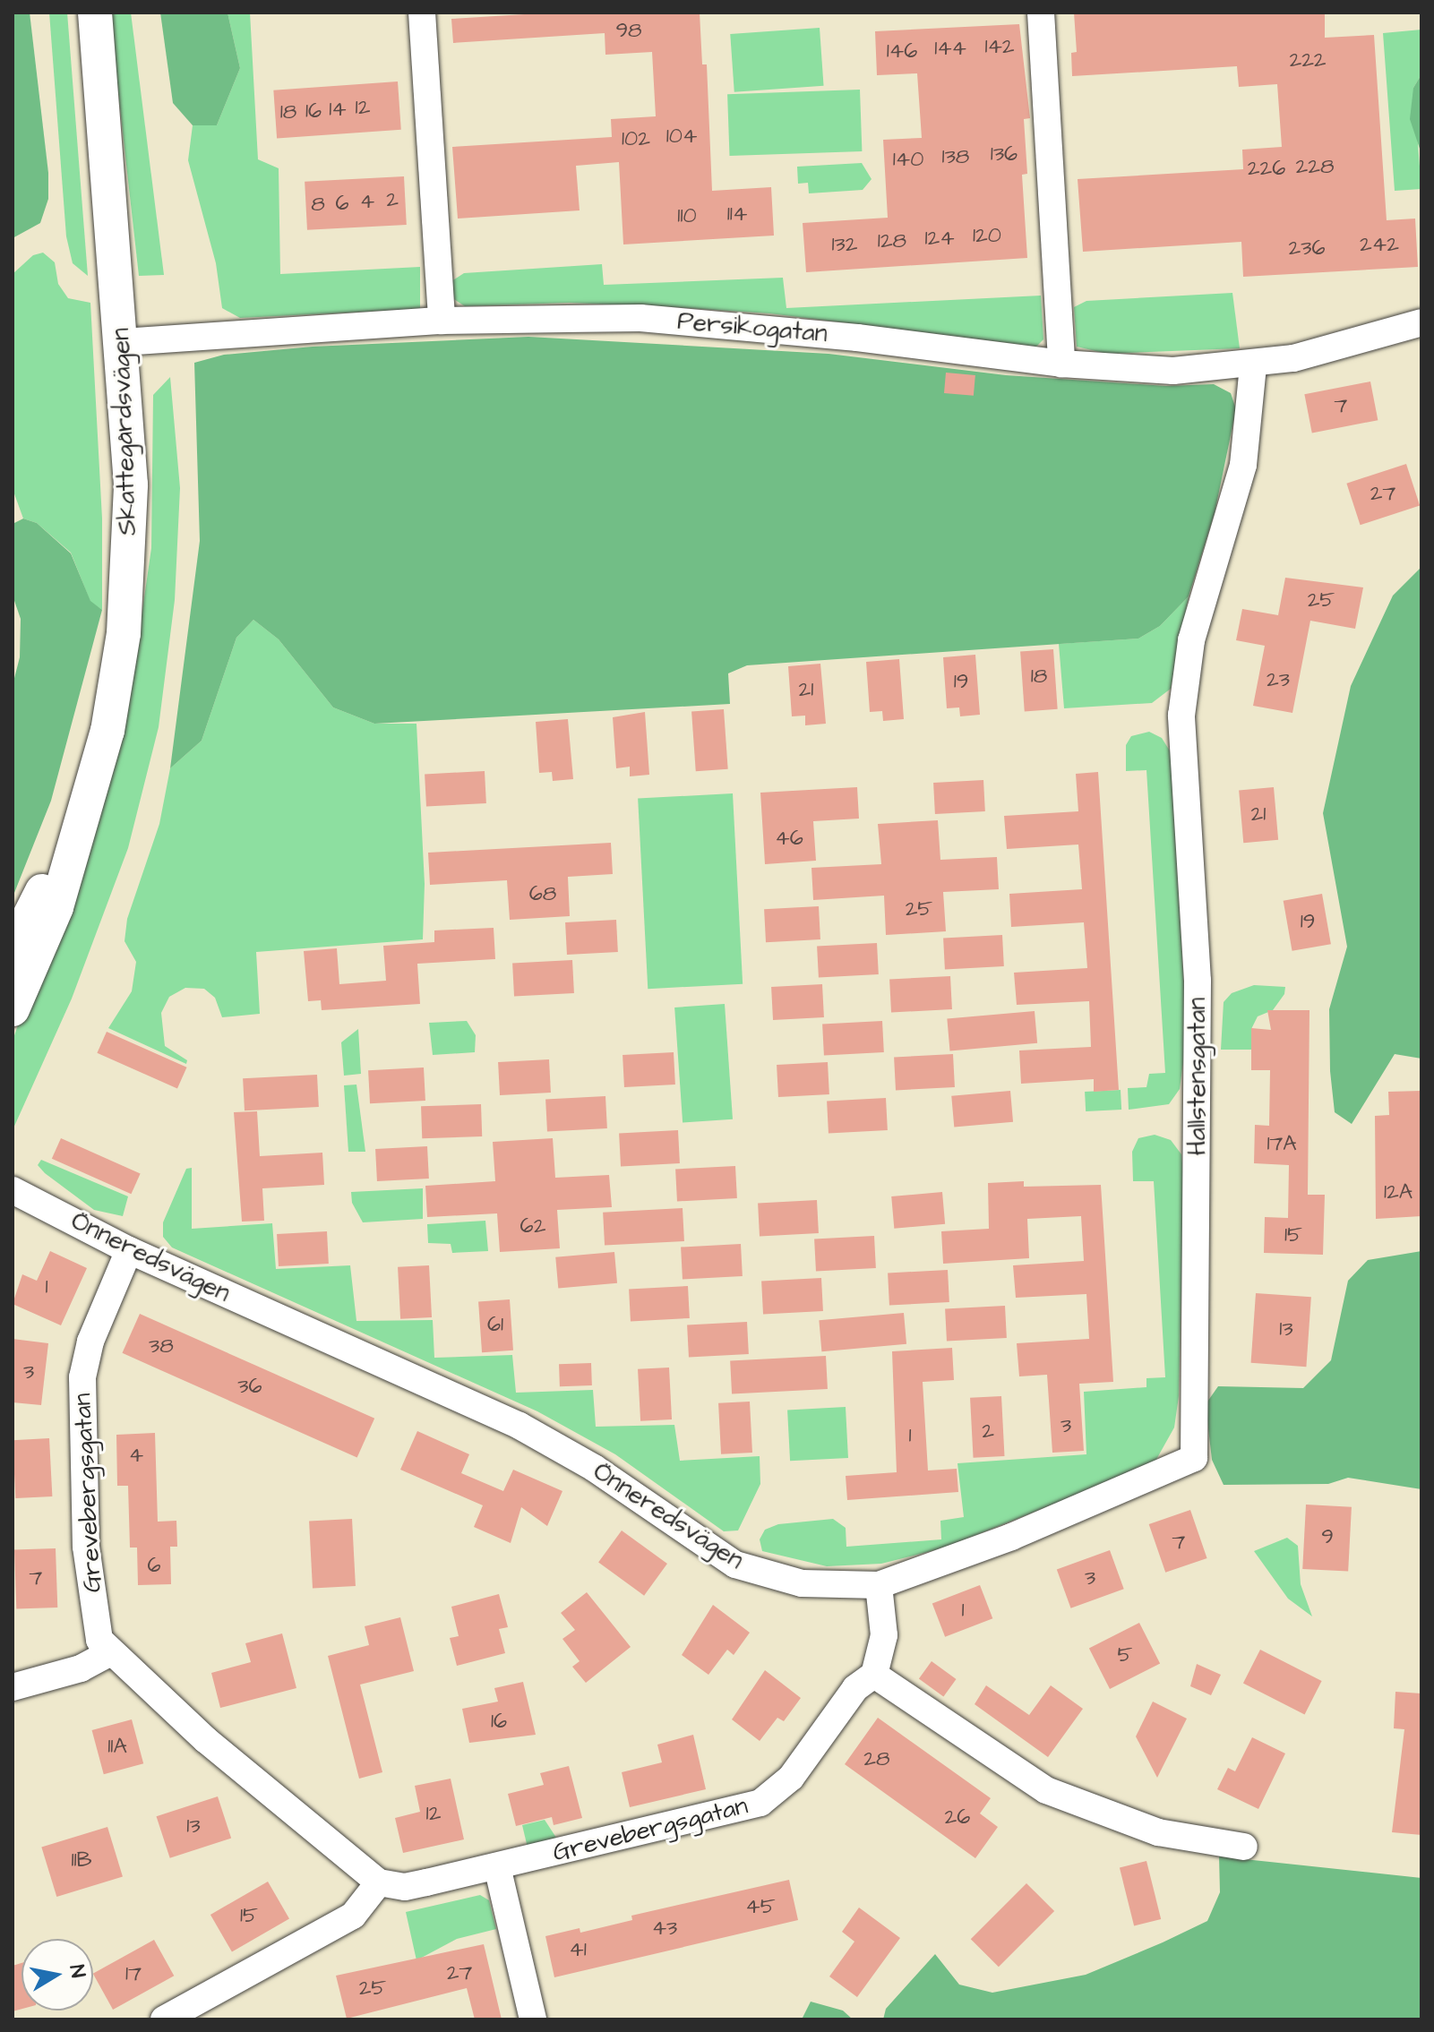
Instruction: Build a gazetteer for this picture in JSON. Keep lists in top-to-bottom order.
{
  "streets": {
    "street": [
      "Persikogatan",
      "Skattegårdsvägen",
      "Hallstensgatan",
      "Önneredsvägen",
      "Grevebergsgatan"
    ]
  },
  "crossings": [
    ["Persikogatan", "Skattegårdsvägen"],
    ["Persikogatan", "Hallstensgatan"],
    ["Hallstensgatan", "Önneredsvägen"],
    ["Önneredsvägen", "Grevebergsgatan"]
  ],
  "house_numbers": [
    "98",
    "142",
    "144",
    "146",
    "222",
    "12",
    "14",
    "16",
    "18",
    "104",
    "102",
    "136",
    "138",
    "140",
    "228",
    "226",
    "2",
    "4",
    "6",
    "8",
    "114",
    "110",
    "120",
    "124",
    "128",
    "132",
    "242",
    "236",
    "7",
    "27",
    "25",
    "18",
    "23",
    "19",
    "21",
    "21",
    "46",
    "68",
    "25",
    "19",
    "17A",
    "12A",
    "62",
    "15",
    "1",
    "61",
    "13",
    "38",
    "3",
    "36",
    "3",
    "2",
    "1",
    "4",
    "9",
    "7",
    "6",
    "7",
    "3",
    "1",
    "5",
    "16",
    "11A",
    "28",
    "12",
    "26",
    "13",
    "11B",
    "45",
    "15",
    "43",
    "41",
    "27",
    "17",
    "25"
  ],
  "north": "right"
}
